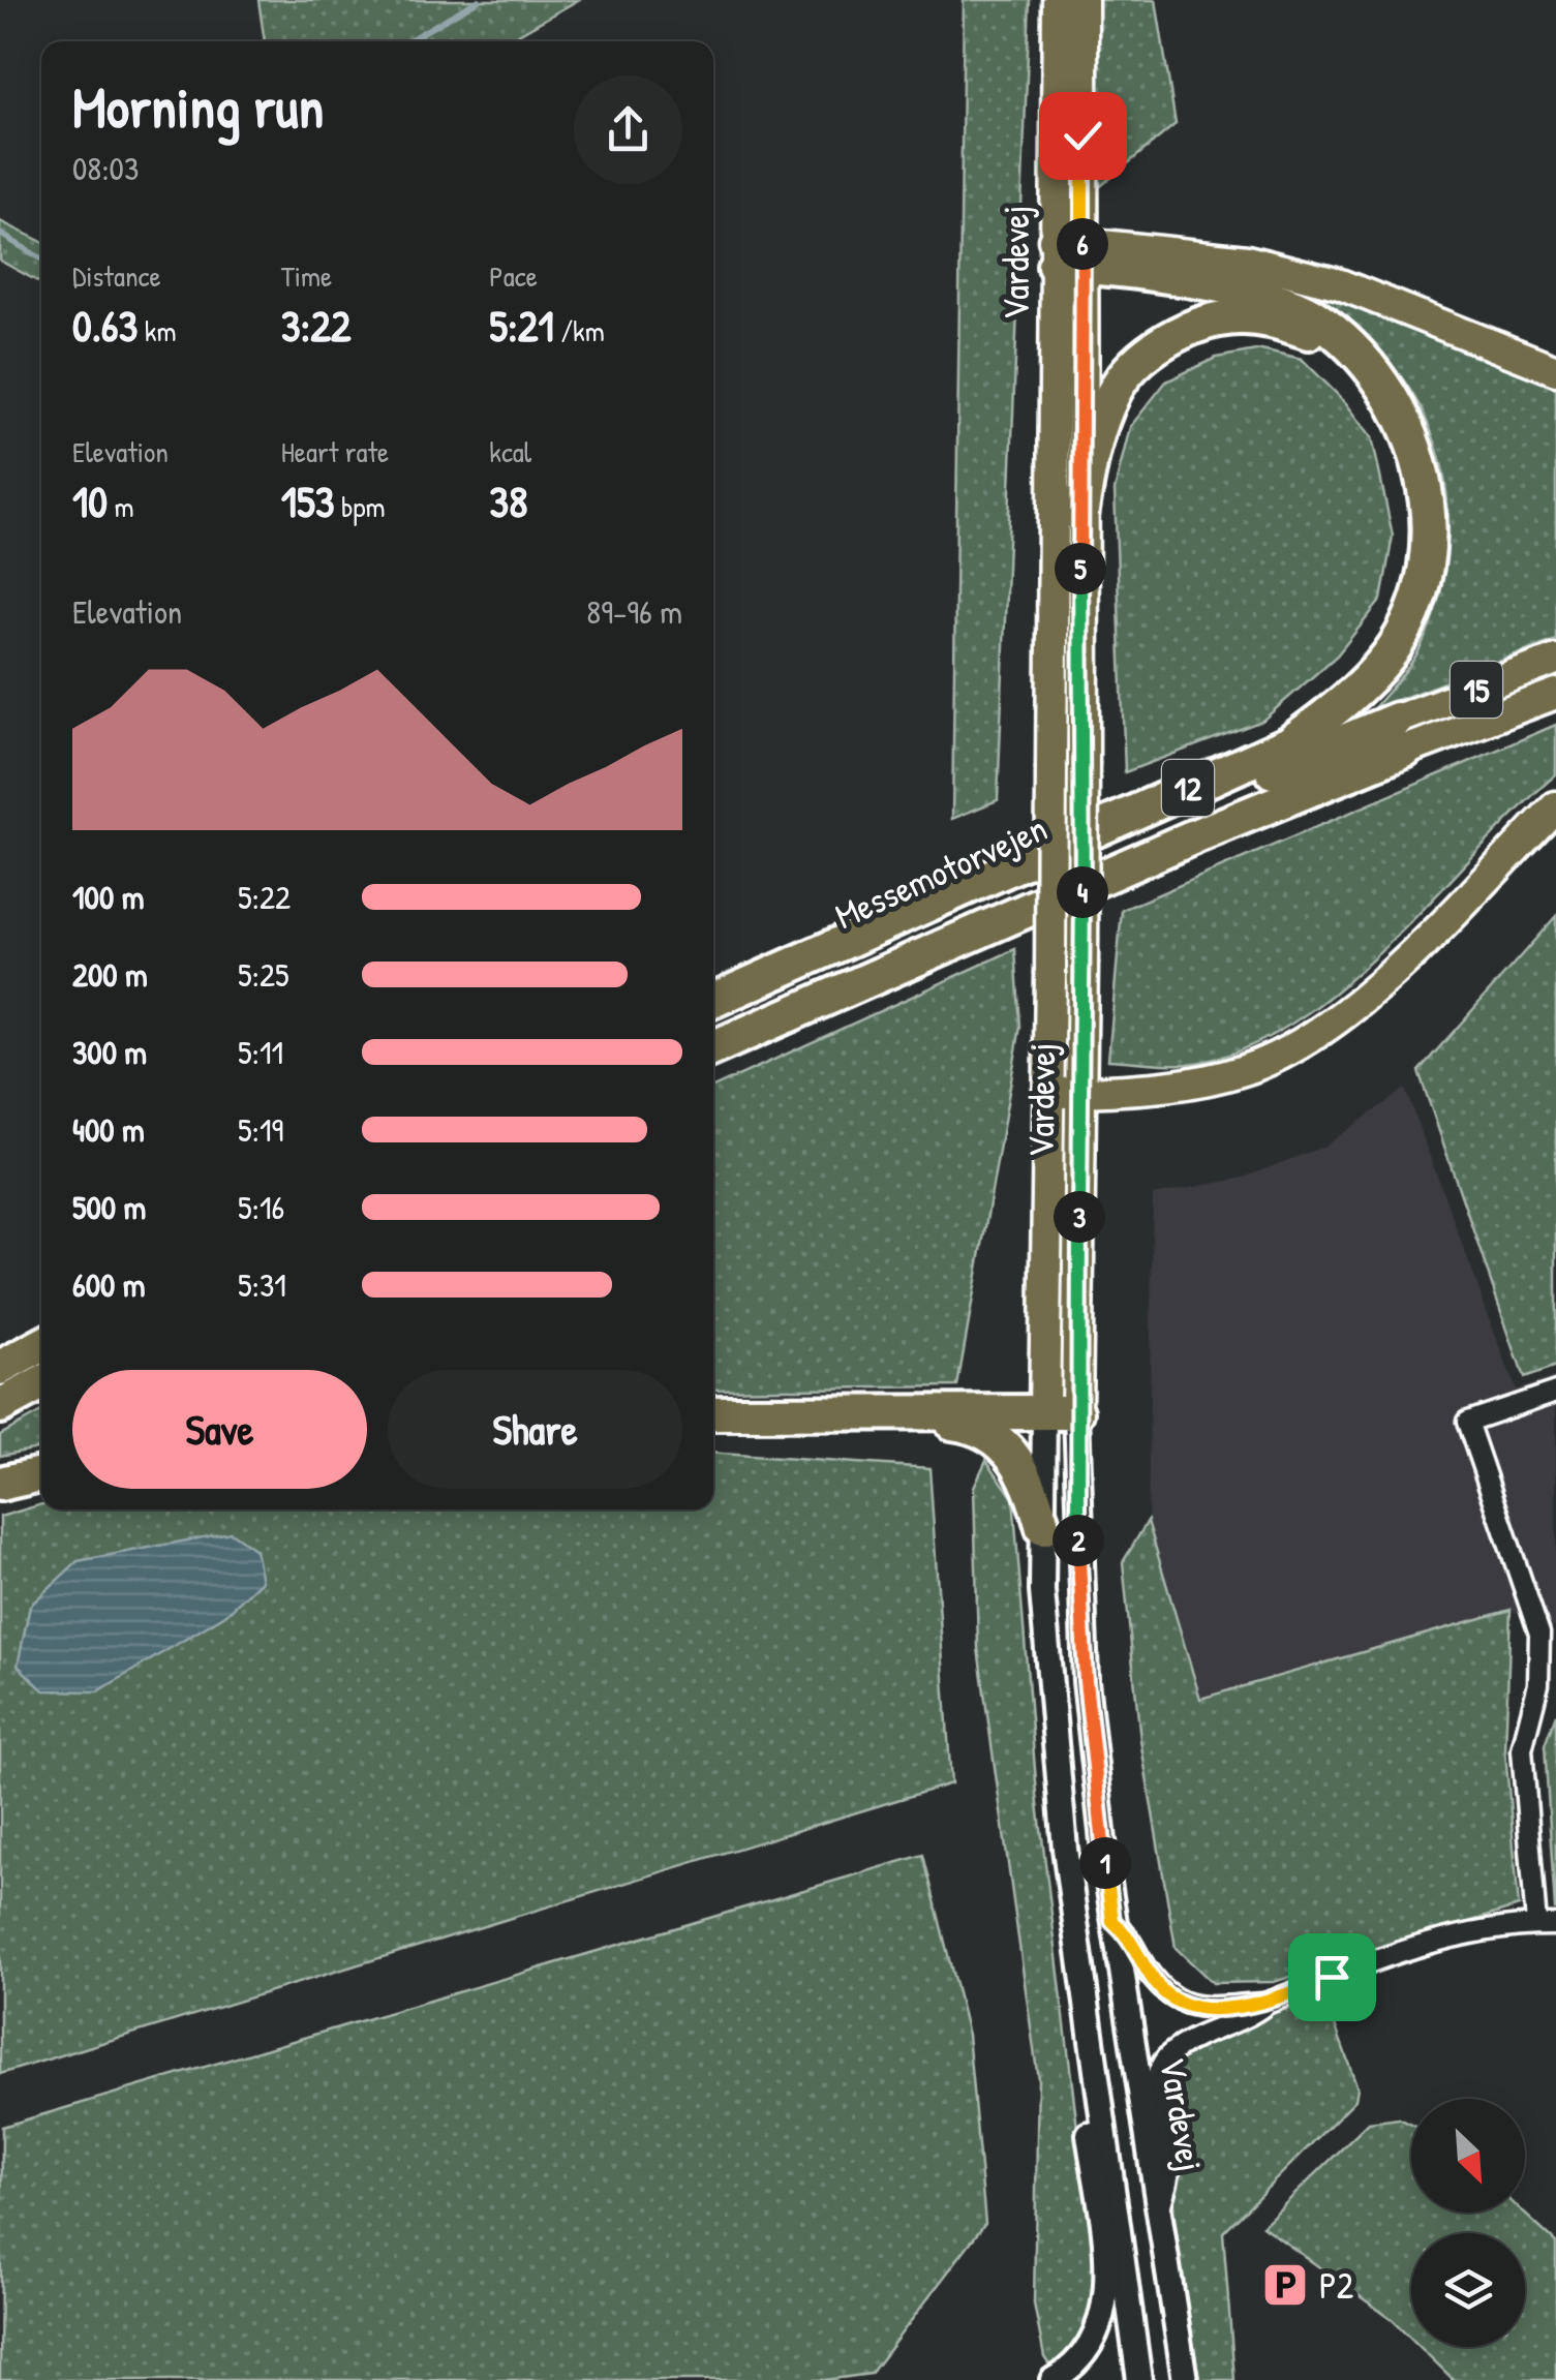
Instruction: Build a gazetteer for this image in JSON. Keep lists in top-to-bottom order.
{
  "streets": {
    "highway": ["15", "12", "Messemotorvejen"],
    "main road": ["Vardevej"]
  },
  "crossings": [
    ["Vardevej", "12"]
  ],
  "places": {
    "parking": ["P2"]
  },
  "north": "bottom right",
  "page": {
    "heading": ["Morning run", "08:03"],
    "stats": [
      ["Distance", "0.63 km"],
      ["Time", "3:22"],
      ["Pace", "5:21 /km"],
      ["Elevation", "10 m"],
      ["Heart rate", "153 bpm"],
      ["kcal", "38"]
    ],
    "pins": [
      "6",
      "5",
      "4",
      "3",
      "2",
      "1"
    ],
    "chart": ["Elevation", "89–96 m"],
    "list": [
      {
        "name": "100 m",
        "note": "5:22"
      },
      {
        "name": "200 m",
        "note": "5:25"
      },
      {
        "name": "300 m",
        "note": "5:11"
      },
      {
        "name": "400 m",
        "note": "5:19"
      },
      {
        "name": "500 m",
        "note": "5:16"
      },
      {
        "name": "600 m",
        "note": "5:31"
      }
    ],
    "buttons": ["Save", "Share"]
  }
}
